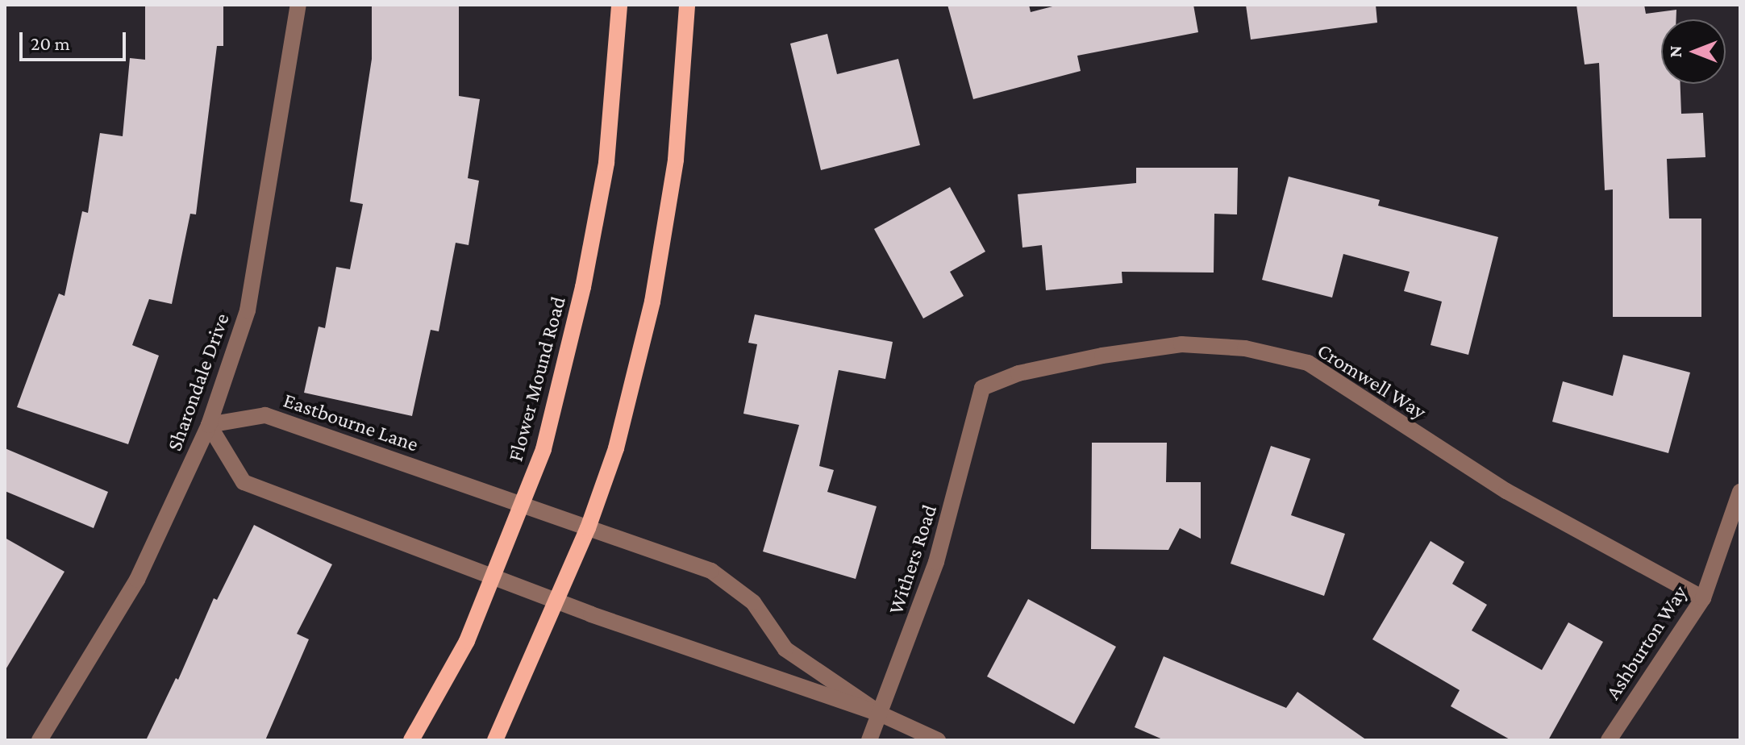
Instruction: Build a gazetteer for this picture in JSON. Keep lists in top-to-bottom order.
{
  "streets": {
    "main road": ["Flower Mound Road"],
    "street": [
      "Cromwell Way",
      "Sharondale Drive",
      "Eastbourne Lane",
      "Withers Road",
      "Ashburton Way"
    ]
  },
  "crossings": [
    ["Flower Mound Road", "Eastbourne Lane"],
    ["Cromwell Way", "Withers Road"],
    ["Cromwell Way", "Ashburton Way"],
    ["Sharondale Drive", "Eastbourne Lane"],
    ["Eastbourne Lane", "Withers Road"]
  ],
  "scale_bar": "20 m",
  "north": "left"
}
